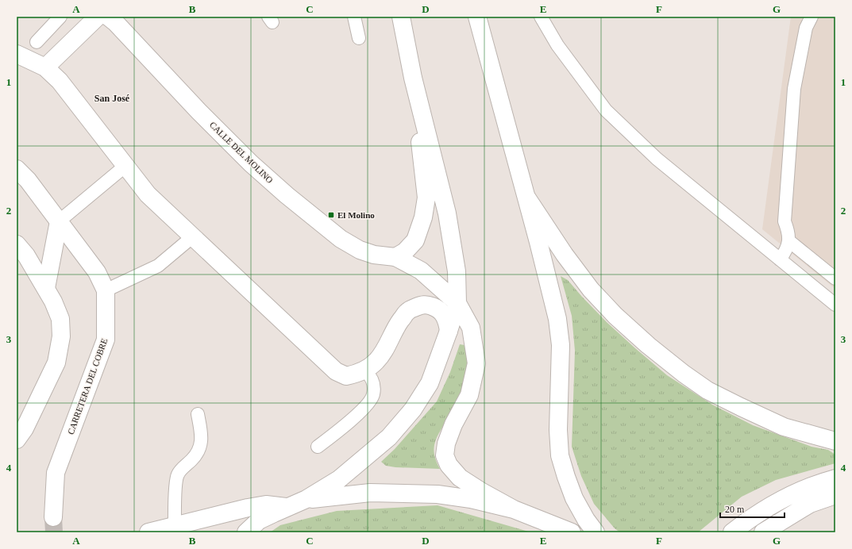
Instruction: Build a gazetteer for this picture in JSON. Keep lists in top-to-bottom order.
{
  "streets": {
    "main road": ["CALLE DEL MOLINO", "CARRETERA DEL COBRE"]
  },
  "districts": ["San José"],
  "places": {
    "transit": ["El Molino"]
  },
  "scale_bar": "20 m",
  "grid": {
    "columns": [
      "A",
      "B",
      "C",
      "D",
      "E",
      "F",
      "G"
    ],
    "rows": [
      "1",
      "2",
      "3",
      "4"
    ]
  }
}
